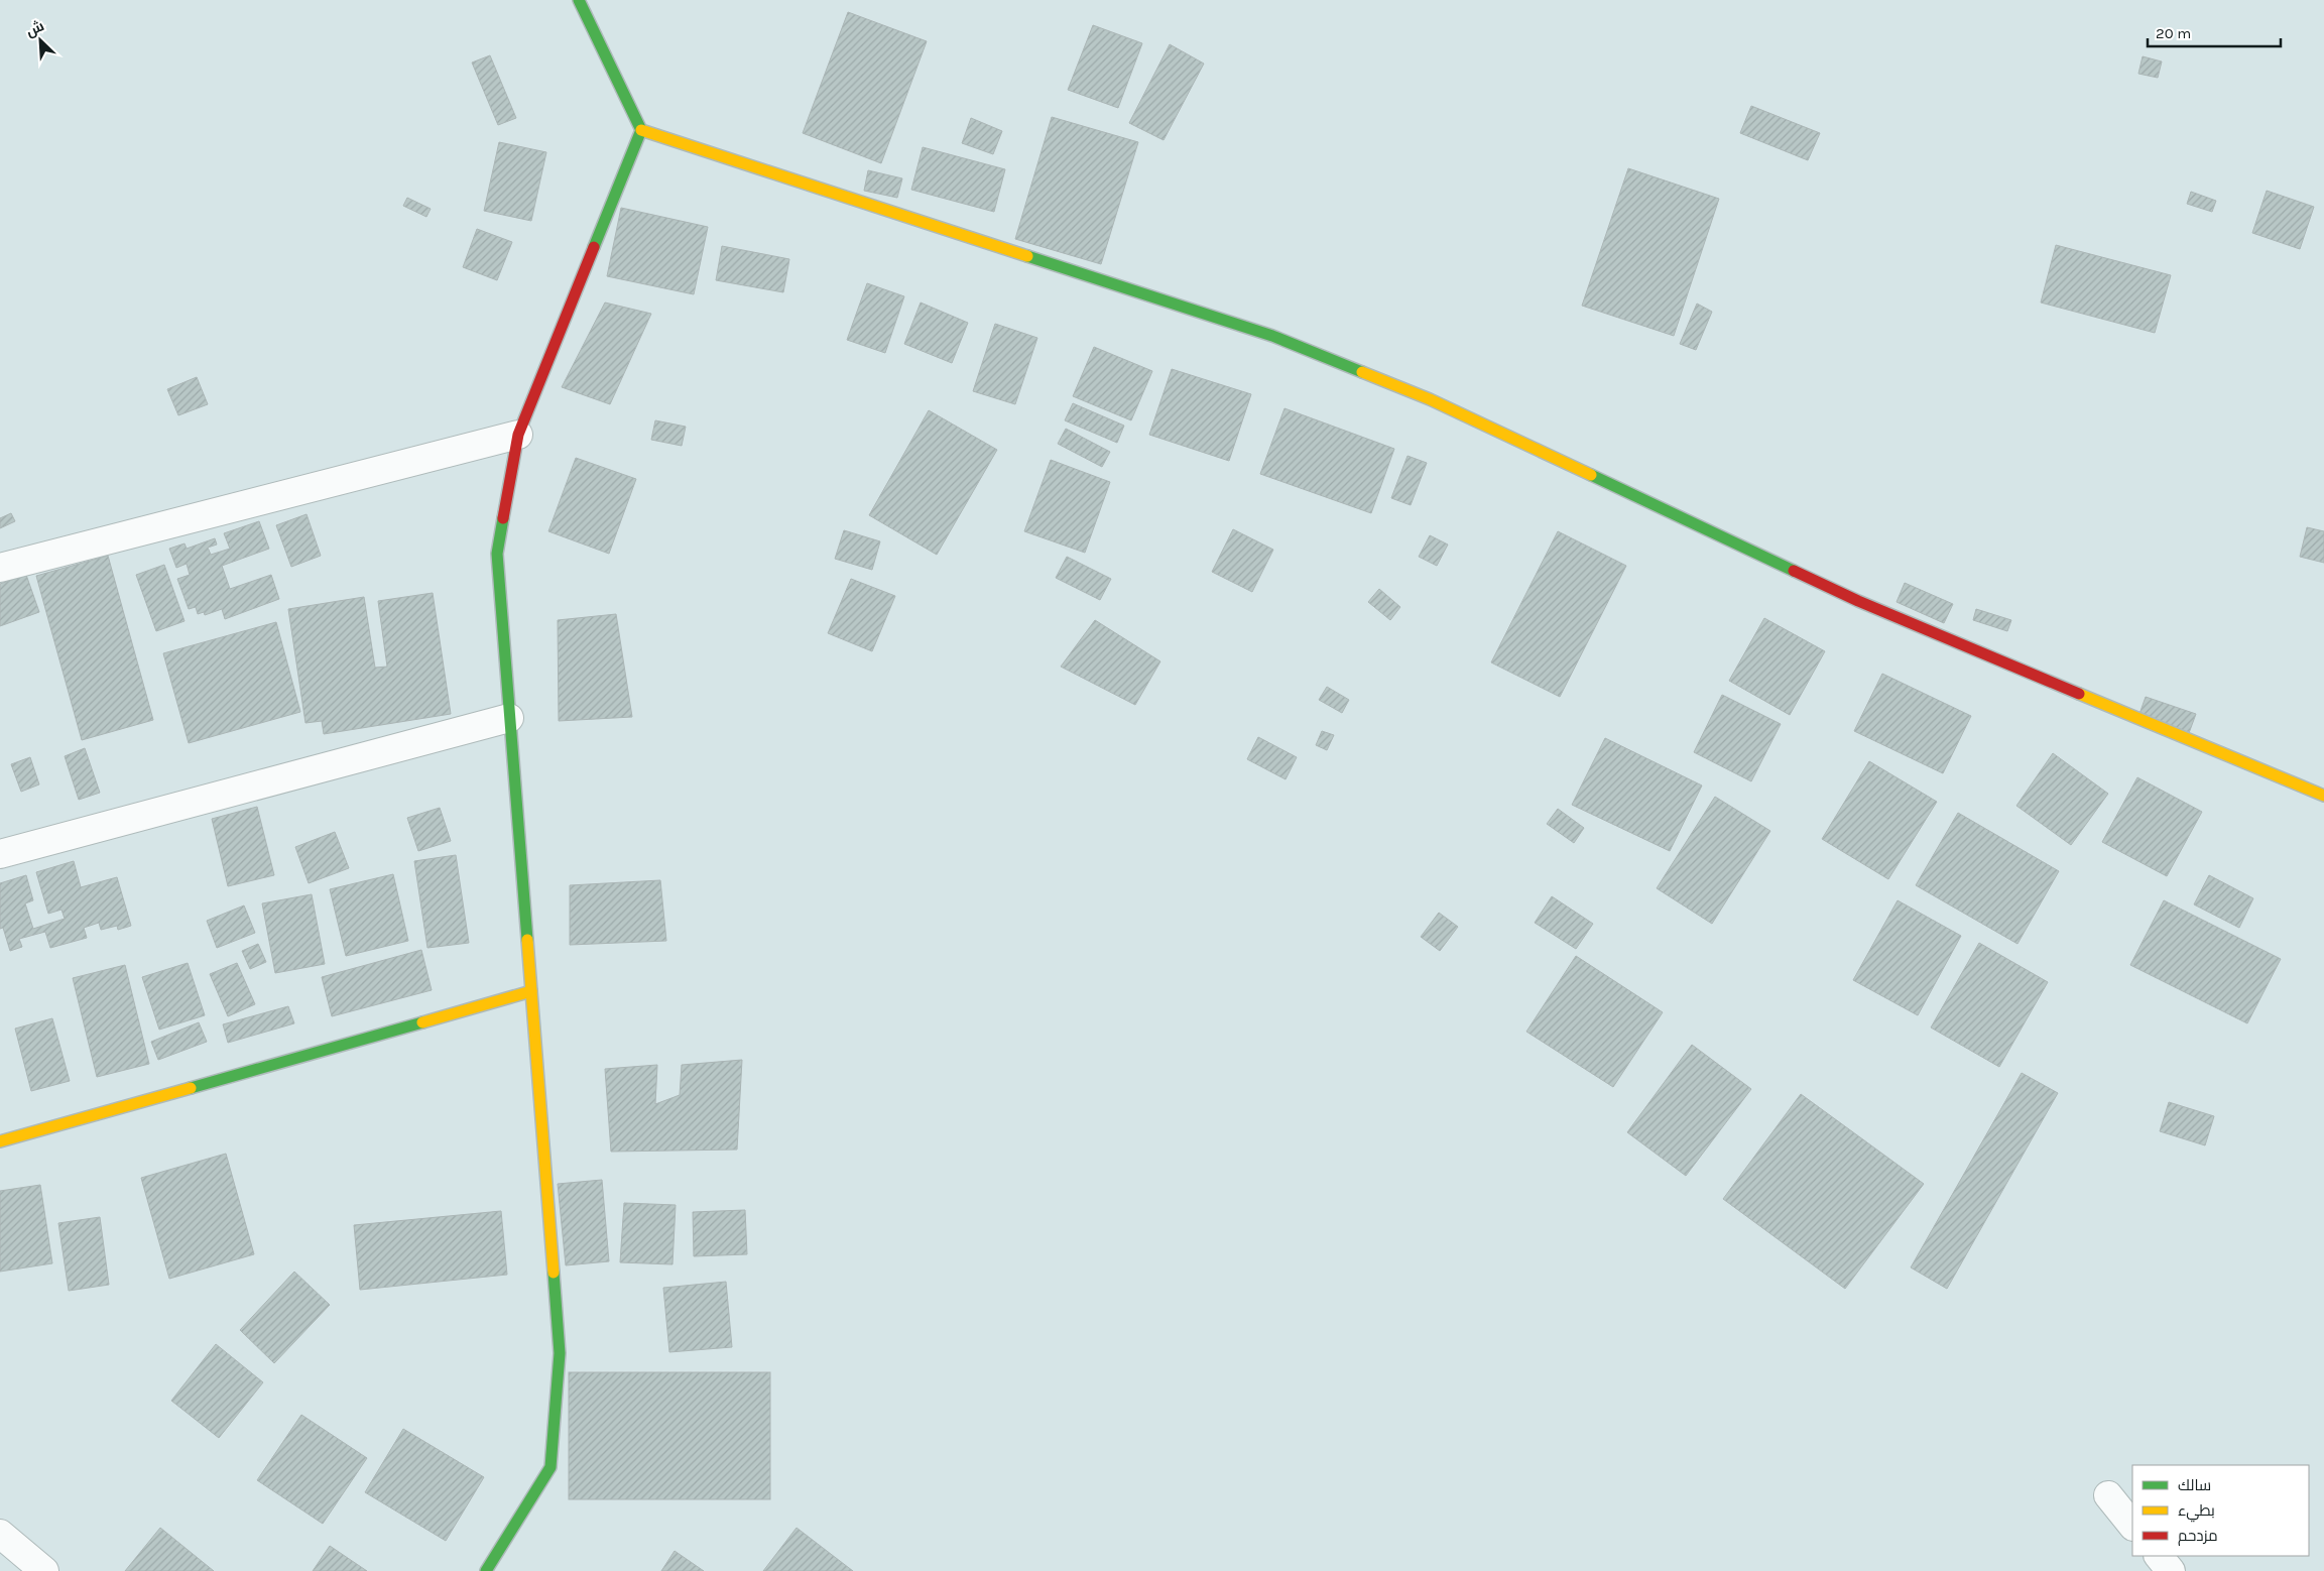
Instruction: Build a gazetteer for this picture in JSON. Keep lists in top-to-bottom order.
{
  "legend": ["سالك", "بطيء", "مزدحم"],
  "scale_bar": "20 m",
  "north": "top left"
}
